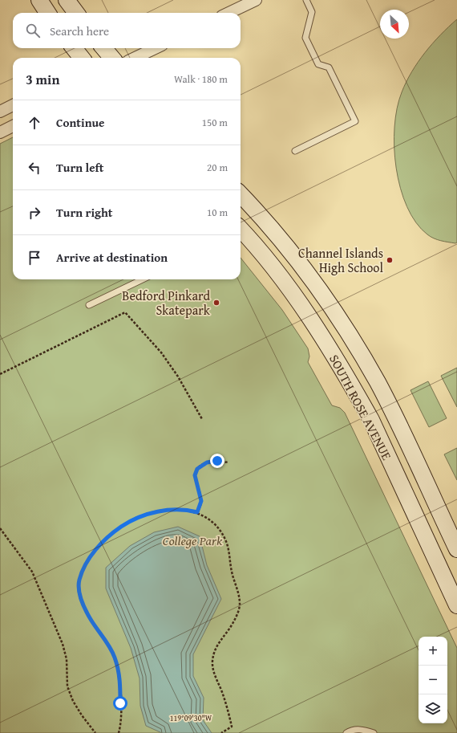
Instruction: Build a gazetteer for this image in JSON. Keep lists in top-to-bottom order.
{
  "streets": {
    "main road": ["SOUTH ROSE AVENUE"]
  },
  "parks": ["College Park"],
  "places": ["Channel Islands High School", "Bedford Pinkard Skatepark"],
  "north": "bottom right",
  "page": {
    "search": "Search here",
    "heading": ["3 min", "Walk · 180 m"],
    "list": [
      ["Continue", "150 m"],
      ["Turn left", "20 m"],
      ["Turn right", "10 m"],
      "Arrive at destination"
    ],
    "map_buttons": ["+", "−"]
  },
  "coordinates": ["119°09'30\"W"]
}
